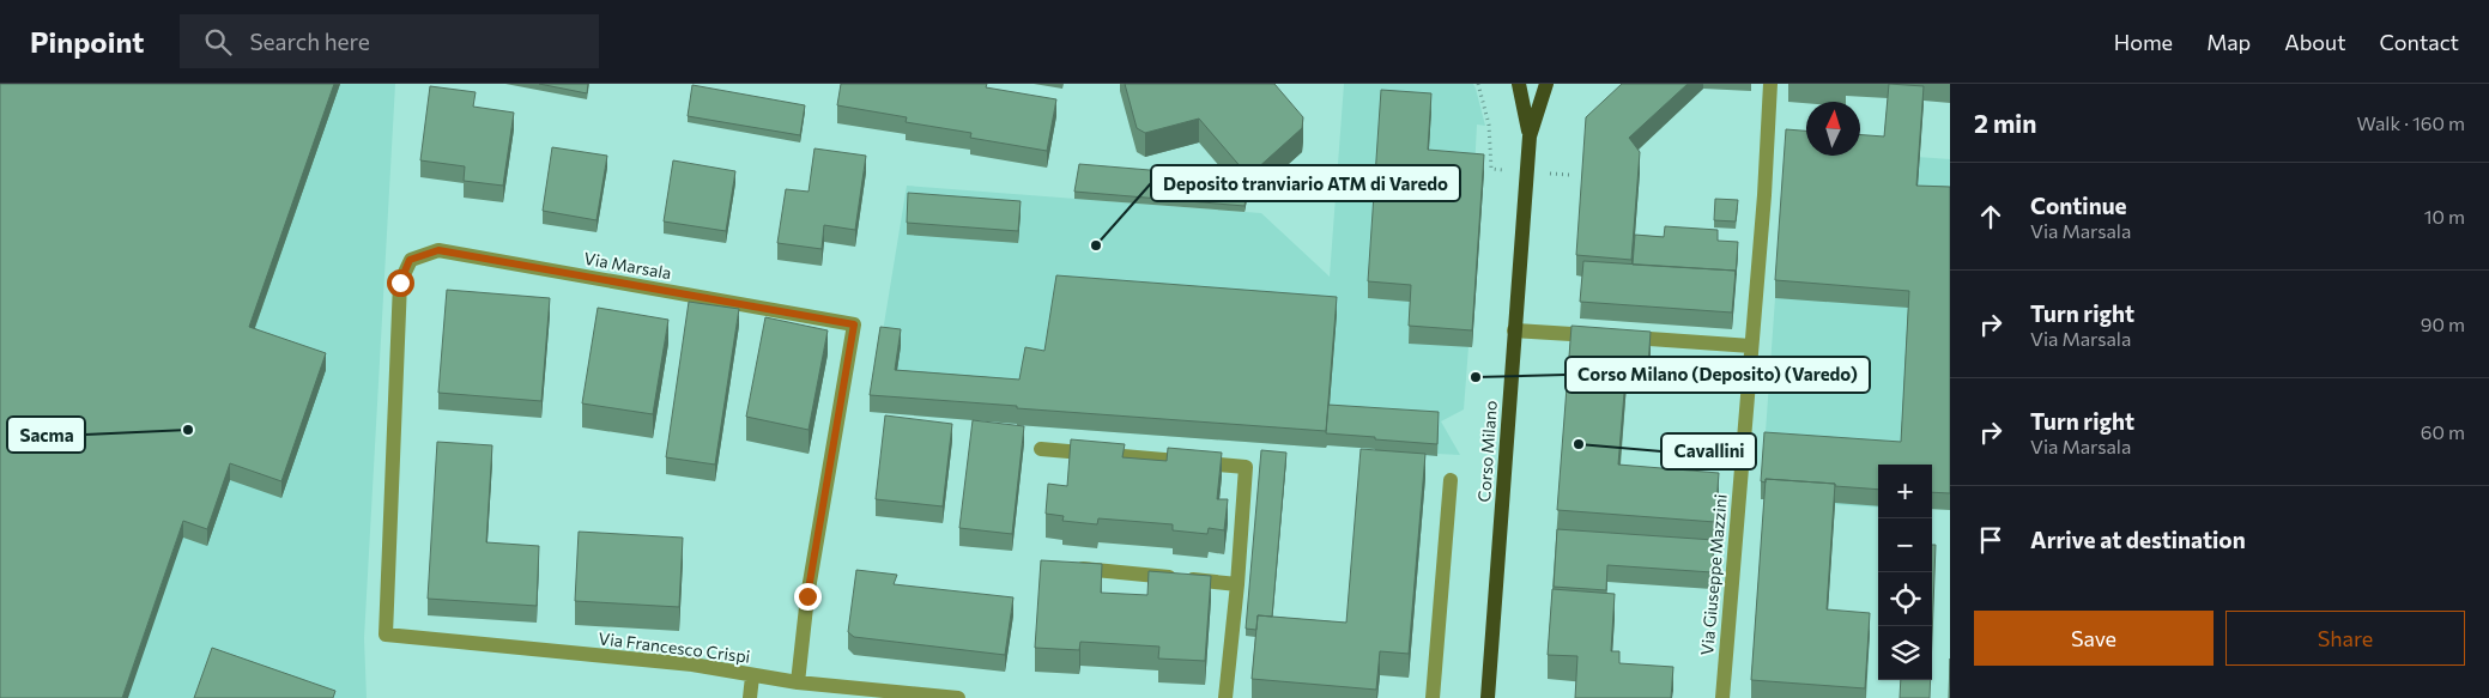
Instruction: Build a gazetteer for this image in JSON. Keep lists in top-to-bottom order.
{
  "streets": {
    "main road": ["Corso Milano"],
    "street": ["Via Marsala", "Via Giuseppe Mazzini", "Via Francesco Crispi"]
  },
  "crossings": [
    ["Via Marsala", "Via Francesco Crispi"]
  ],
  "places": [
    "Deposito tranviario ATM di Varedo",
    "Corso Milano (Deposito) (Varedo)",
    "Sacma",
    "Cavallini"
  ],
  "north": "top",
  "page": {
    "header": "Pinpoint",
    "search": "Search here",
    "nav": [
      "Home",
      "Map",
      "About",
      "Contact"
    ],
    "heading": ["2 min", "Walk · 160 m"],
    "list": [
      ["Continue", "Via Marsala", "10 m"],
      ["Turn right", "Via Marsala", "90 m"],
      ["Turn right", "Via Marsala", "60 m"],
      "Arrive at destination"
    ],
    "map_buttons": ["+", "−"],
    "buttons": ["Save", "Share"]
  }
}
